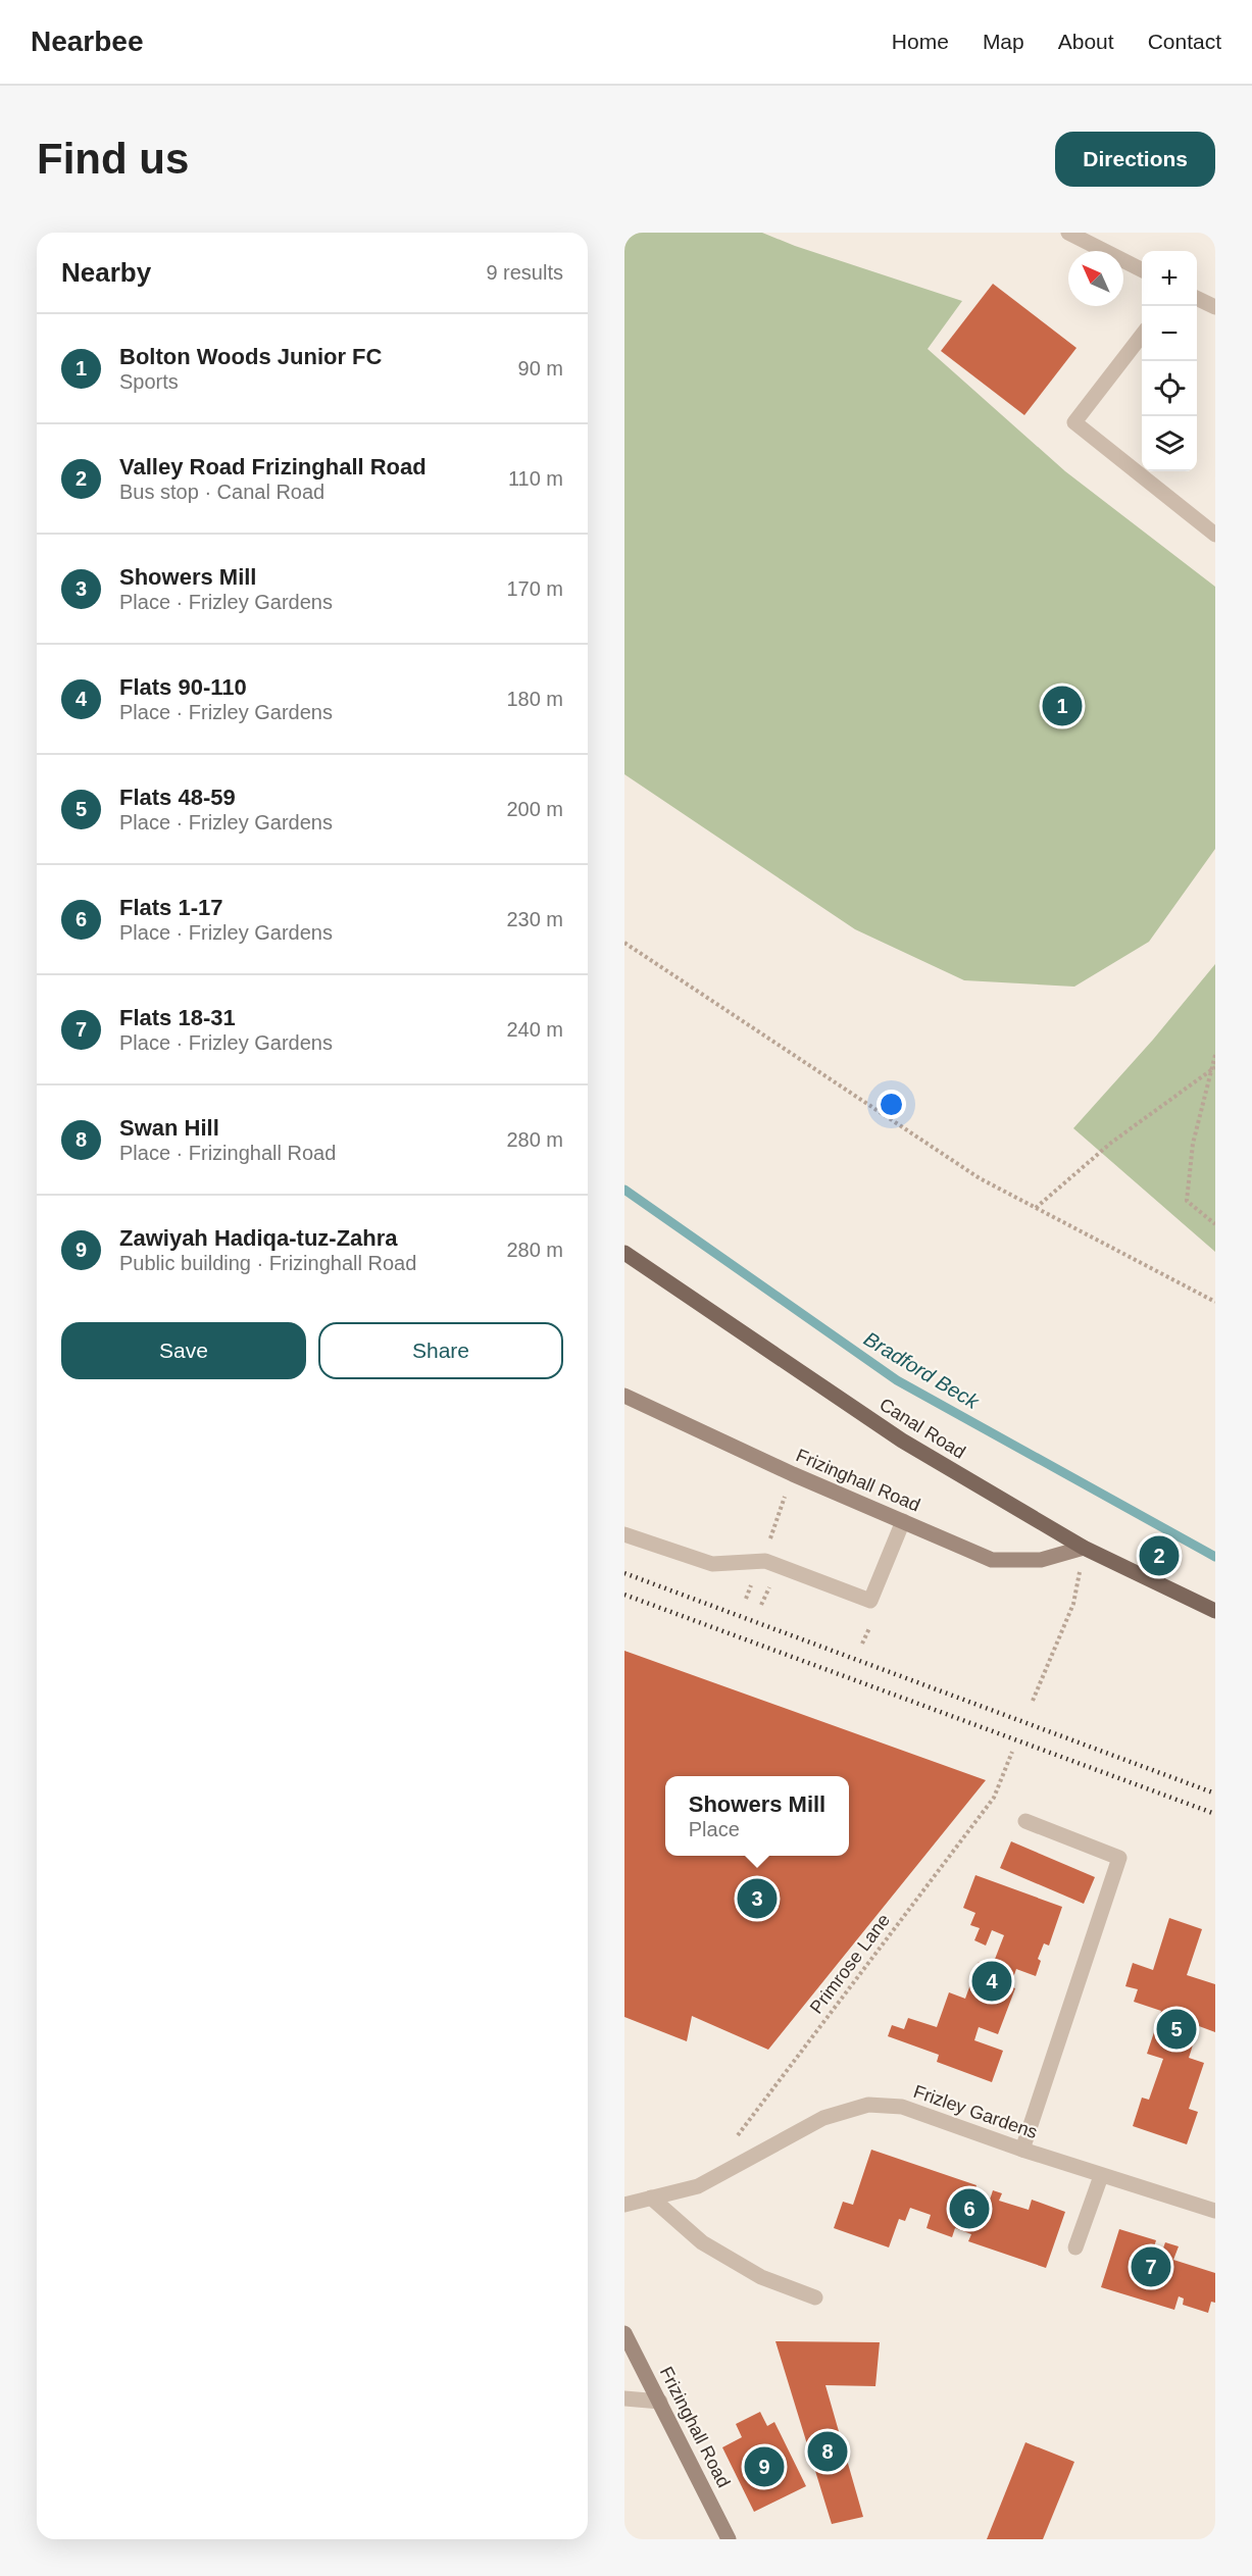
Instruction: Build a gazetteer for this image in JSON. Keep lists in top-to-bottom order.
{
  "streets": {
    "main road": ["Canal Road"],
    "street": ["Frizinghall Road", "Frizley Gardens"],
    "path": ["Primrose Lane"]
  },
  "crossings": [
    ["Canal Road", "Frizinghall Road"]
  ],
  "water": ["Bradford Beck"],
  "north": "top left",
  "page": {
    "header": "Nearbee",
    "nav": [
      "Home",
      "Map",
      "About",
      "Contact"
    ],
    "buttons": [
      "Directions",
      ["Save", "Share"]
    ],
    "title": "Find us",
    "heading": ["Nearby", "9 results"],
    "map_buttons": ["+", "−"],
    "list": [
      {
        "mark": "1",
        "name": "Bolton Woods Junior FC",
        "note": "Sports",
        "value": "90 m"
      },
      {
        "mark": "2",
        "name": "Valley Road Frizinghall Road",
        "note": "Bus stop · Canal Road",
        "value": "110 m"
      },
      {
        "mark": "3",
        "name": "Showers Mill",
        "note": "Place · Frizley Gardens",
        "value": "170 m"
      },
      {
        "mark": "4",
        "name": "Flats 90-110",
        "note": "Place · Frizley Gardens",
        "value": "180 m"
      },
      {
        "mark": "5",
        "name": "Flats 48-59",
        "note": "Place · Frizley Gardens",
        "value": "200 m"
      },
      {
        "mark": "6",
        "name": "Flats 1-17",
        "note": "Place · Frizley Gardens",
        "value": "230 m"
      },
      {
        "mark": "7",
        "name": "Flats 18-31",
        "note": "Place · Frizley Gardens",
        "value": "240 m"
      },
      {
        "mark": "8",
        "name": "Swan Hill",
        "note": "Place · Frizinghall Road",
        "value": "280 m"
      },
      {
        "mark": "9",
        "name": "Zawiyah Hadiqa-tuz-Zahra",
        "note": "Public building · Frizinghall Road",
        "value": "280 m"
      }
    ],
    "pins": [
      "1",
      "2",
      "3",
      "4",
      "5",
      "6",
      "7",
      "8",
      "9"
    ],
    "popup": ["Showers Mill", "Place"]
  }
}
